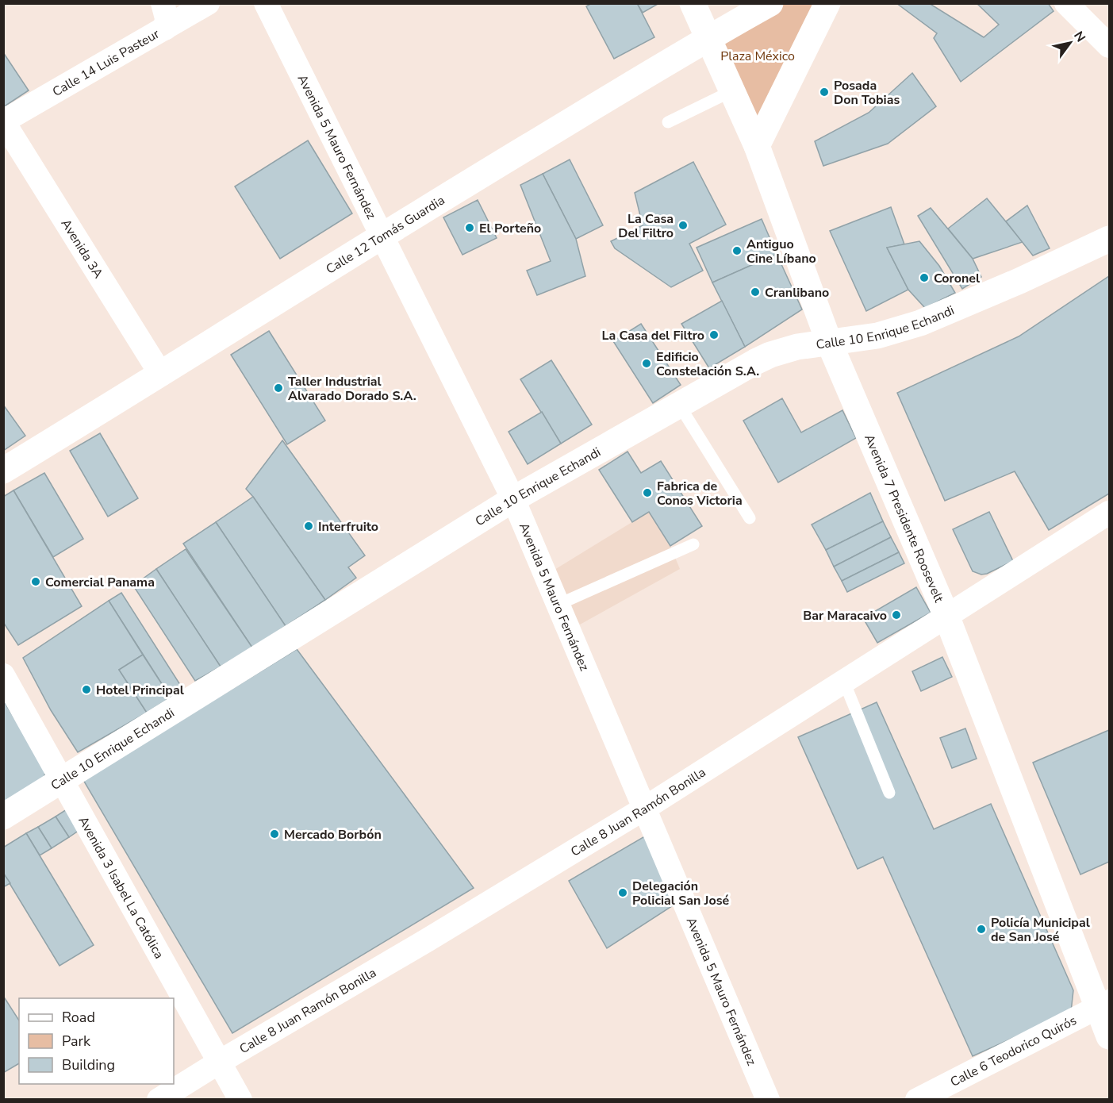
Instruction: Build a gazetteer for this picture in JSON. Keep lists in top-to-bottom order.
{
  "streets": {
    "street": [
      "Calle 14 Luis Pasteur",
      "Avenida 5 Mauro Fernández",
      "Calle 12 Tomás Guardia",
      "Avenida 3A",
      "Calle 10 Enrique Echandi",
      "Avenida 7 Presidente Roosevelt",
      "Calle 8 Juan Ramón Bonilla",
      "Avenida 3 Isabel La Católica",
      "Calle 6 Teodorico Quirós"
    ]
  },
  "crossings": [
    ["Calle 14 Luis Pasteur", "Avenida 3A"],
    ["Avenida 5 Mauro Fernández", "Calle 12 Tomás Guardia"],
    ["Avenida 5 Mauro Fernández", "Calle 10 Enrique Echandi"],
    ["Avenida 5 Mauro Fernández", "Calle 8 Juan Ramón Bonilla"],
    ["Calle 12 Tomás Guardia", "Avenida 3A"],
    ["Calle 12 Tomás Guardia", "Avenida 7 Presidente Roosevelt"],
    ["Calle 10 Enrique Echandi", "Avenida 7 Presidente Roosevelt"],
    ["Calle 10 Enrique Echandi", "Avenida 3 Isabel La Católica"],
    ["Avenida 7 Presidente Roosevelt", "Calle 8 Juan Ramón Bonilla"],
    ["Avenida 7 Presidente Roosevelt", "Calle 6 Teodorico Quirós"],
    ["Calle 8 Juan Ramón Bonilla", "Avenida 3 Isabel La Católica"]
  ],
  "parks": ["Plaza México"],
  "places": [
    "Posada Don Tobias",
    "La Casa Del Filtro",
    "El Porteño",
    "Antiguo Cine Líbano",
    "Coronel",
    "Cranlibano",
    "La Casa del Filtro",
    "Edificio Constelación S.A.",
    "Taller Industrial Alvarado Dorado S.A.",
    "Fabrica de Conos Victoria",
    "Interfruito",
    "Comercial Panama",
    "Bar Maracaivo",
    "Hotel Principal",
    "Mercado Borbón",
    "Delegación Policial San José",
    "Policía Municipal de San José"
  ],
  "legend": ["Road", "Park", "Building"],
  "north": "top right"
}
